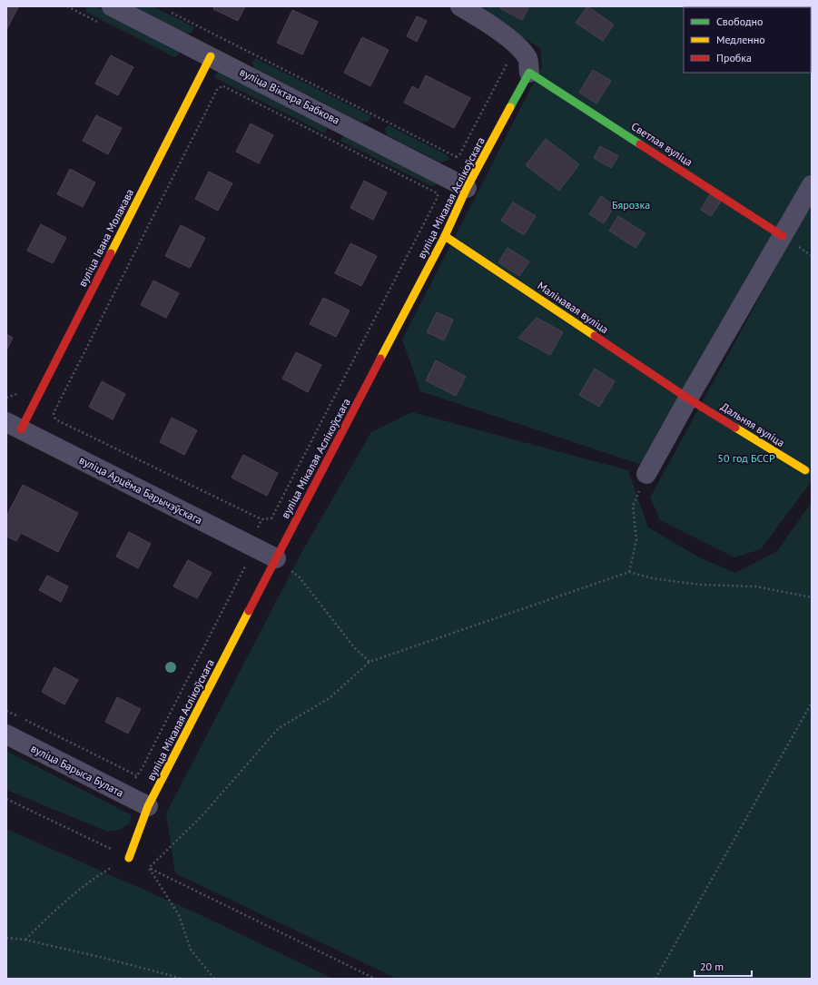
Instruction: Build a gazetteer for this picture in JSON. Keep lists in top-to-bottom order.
{
  "streets": {
    "street": [
      "вуліца Віктара Бабкова",
      "Светлая вуліца",
      "вуліца Мікалая Аслікоўскага",
      "вуліца Івана Молакава",
      "Малінавая вуліца",
      "Дальняя вуліца",
      "вуліца Арцёма Барычэўскага",
      "вуліца Барыса Булата"
    ]
  },
  "crossings": [
    ["вуліца Віктара Бабкова", "вуліца Мікалая Аслікоўскага"],
    ["вуліца Віктара Бабкова", "вуліца Івана Молакава"],
    ["Светлая вуліца", "вуліца Мікалая Аслікоўскага"],
    ["вуліца Мікалая Аслікоўскага", "Малінавая вуліца"],
    ["вуліца Мікалая Аслікоўскага", "вуліца Арцёма Барычэўскага"],
    ["вуліца Мікалая Аслікоўскага", "вуліца Барыса Булата"],
    ["вуліца Івана Молакава", "вуліца Арцёма Барычэўскага"],
    ["Малінавая вуліца", "Дальняя вуліца"]
  ],
  "parks": ["Бярозка", "50 год БССР"],
  "legend": ["Свободно", "Медленно", "Пробка"],
  "scale_bar": "20 m"
}
